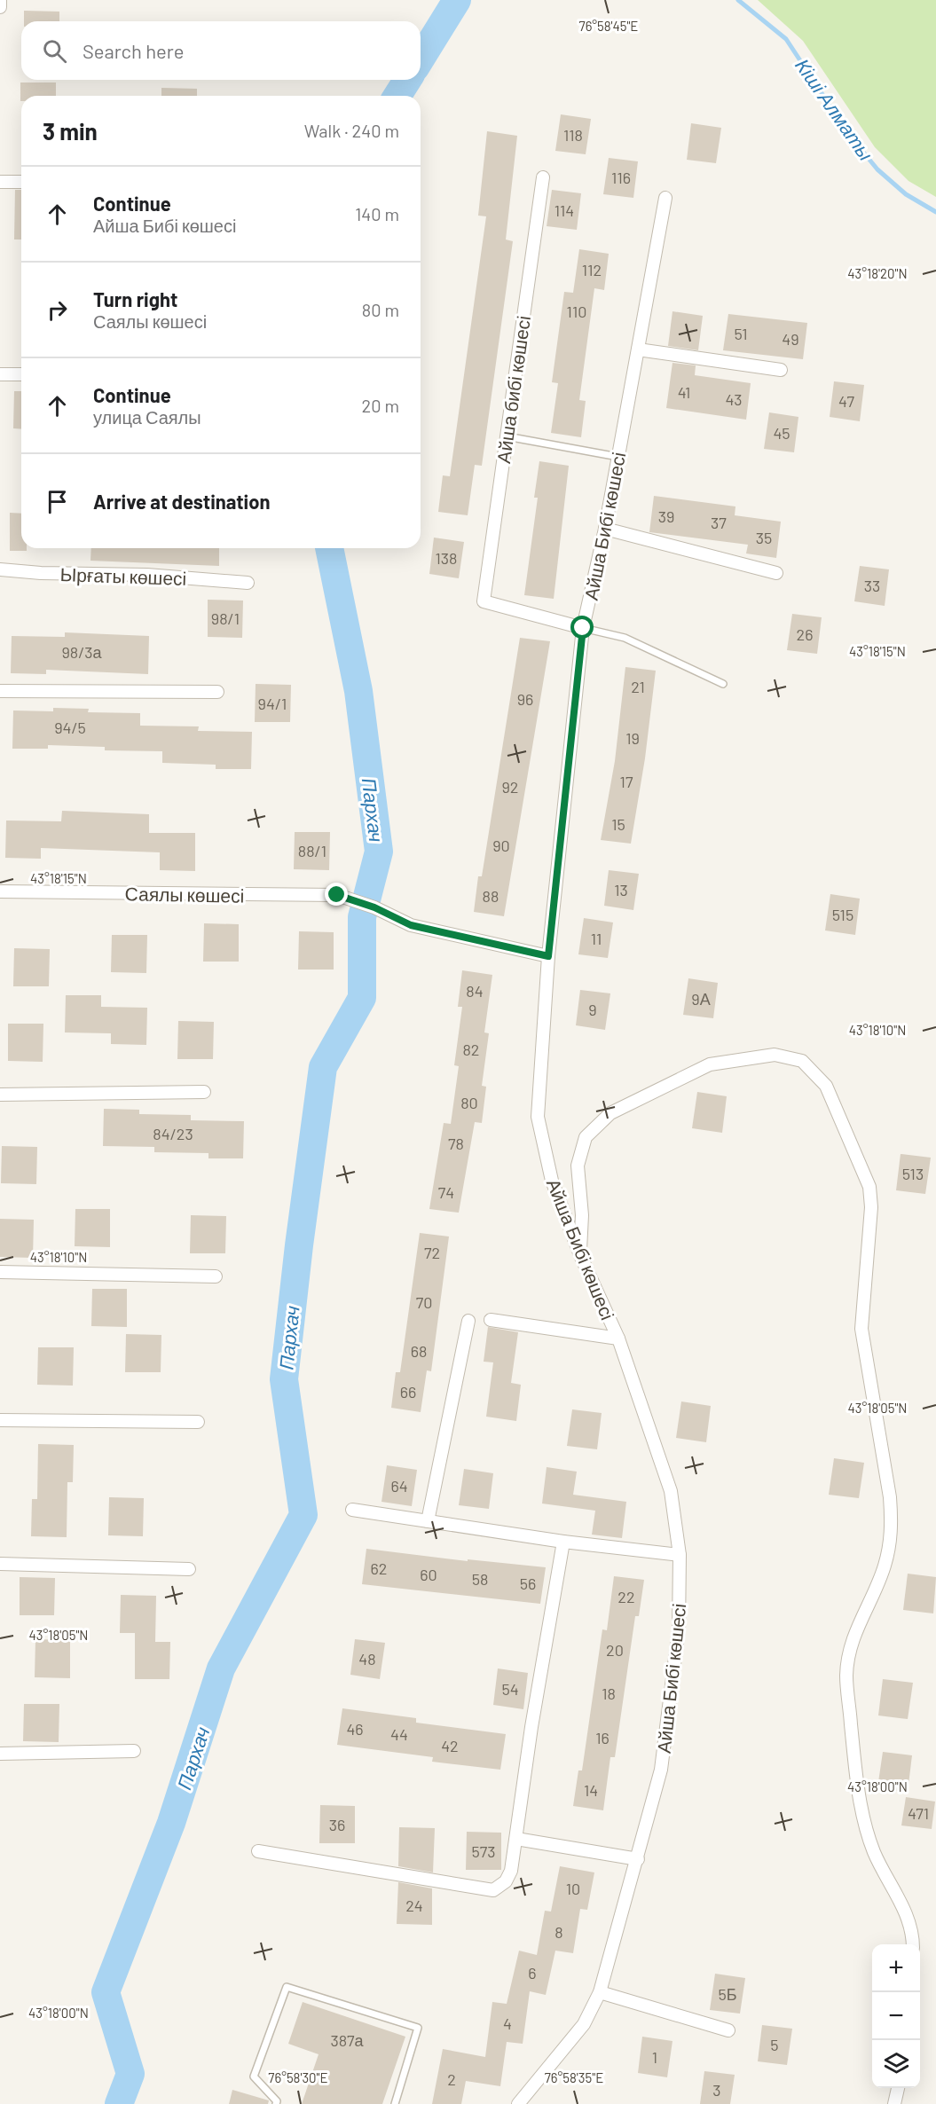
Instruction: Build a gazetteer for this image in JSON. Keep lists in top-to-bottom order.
{
  "streets": {
    "street": [
      "Айша бибі көшесі",
      "Айша Бибі көшесі",
      "Ырғаты көшесі",
      "Саялы көшесі"
    ]
  },
  "crossings": [
    ["Айша бибі көшесі", "Айша Бибі көшесі"],
    ["Айша Бибі көшесі", "Саялы көшесі"]
  ],
  "water": ["Кіші Алматы", "Пархач"],
  "house_numbers": [
    "118",
    "116",
    "114",
    "112",
    "110",
    "51",
    "49",
    "41",
    "43",
    "47",
    "45",
    "39",
    "37",
    "35",
    "138",
    "33",
    "98/1",
    "26",
    "98/3а",
    "21",
    "96",
    "94/1",
    "94/5",
    "19",
    "17",
    "92",
    "15",
    "90",
    "88/1",
    "13",
    "88",
    "515",
    "11",
    "84",
    "9А",
    "9",
    "82",
    "80",
    "84/23",
    "78",
    "513",
    "74",
    "72",
    "70",
    "68",
    "66",
    "64",
    "62",
    "60",
    "58",
    "56",
    "22",
    "20",
    "48",
    "54",
    "18",
    "46",
    "44",
    "16",
    "42",
    "14",
    "471",
    "36",
    "573",
    "10",
    "24",
    "8",
    "6",
    "5Б",
    "4",
    "387а",
    "5",
    "1",
    "2",
    "3"
  ],
  "page": {
    "search": "Search here",
    "heading": ["3 min", "Walk · 240 m"],
    "list": [
      ["Continue", "Айша Бибі көшесі", "140 m"],
      ["Turn right", "Саялы көшесі", "80 m"],
      ["Continue", "улица Саялы", "20 m"],
      "Arrive at destination"
    ],
    "map_buttons": ["+", "−"]
  },
  "coordinates": [
    "76°58'45\"E",
    "43°18'20\"N",
    "43°18'15\"N",
    "43°18'10\"N",
    "43°18'05\"N",
    "43°18'00\"N",
    "76°58'30\"E",
    "76°58'35\"E"
  ]
}
